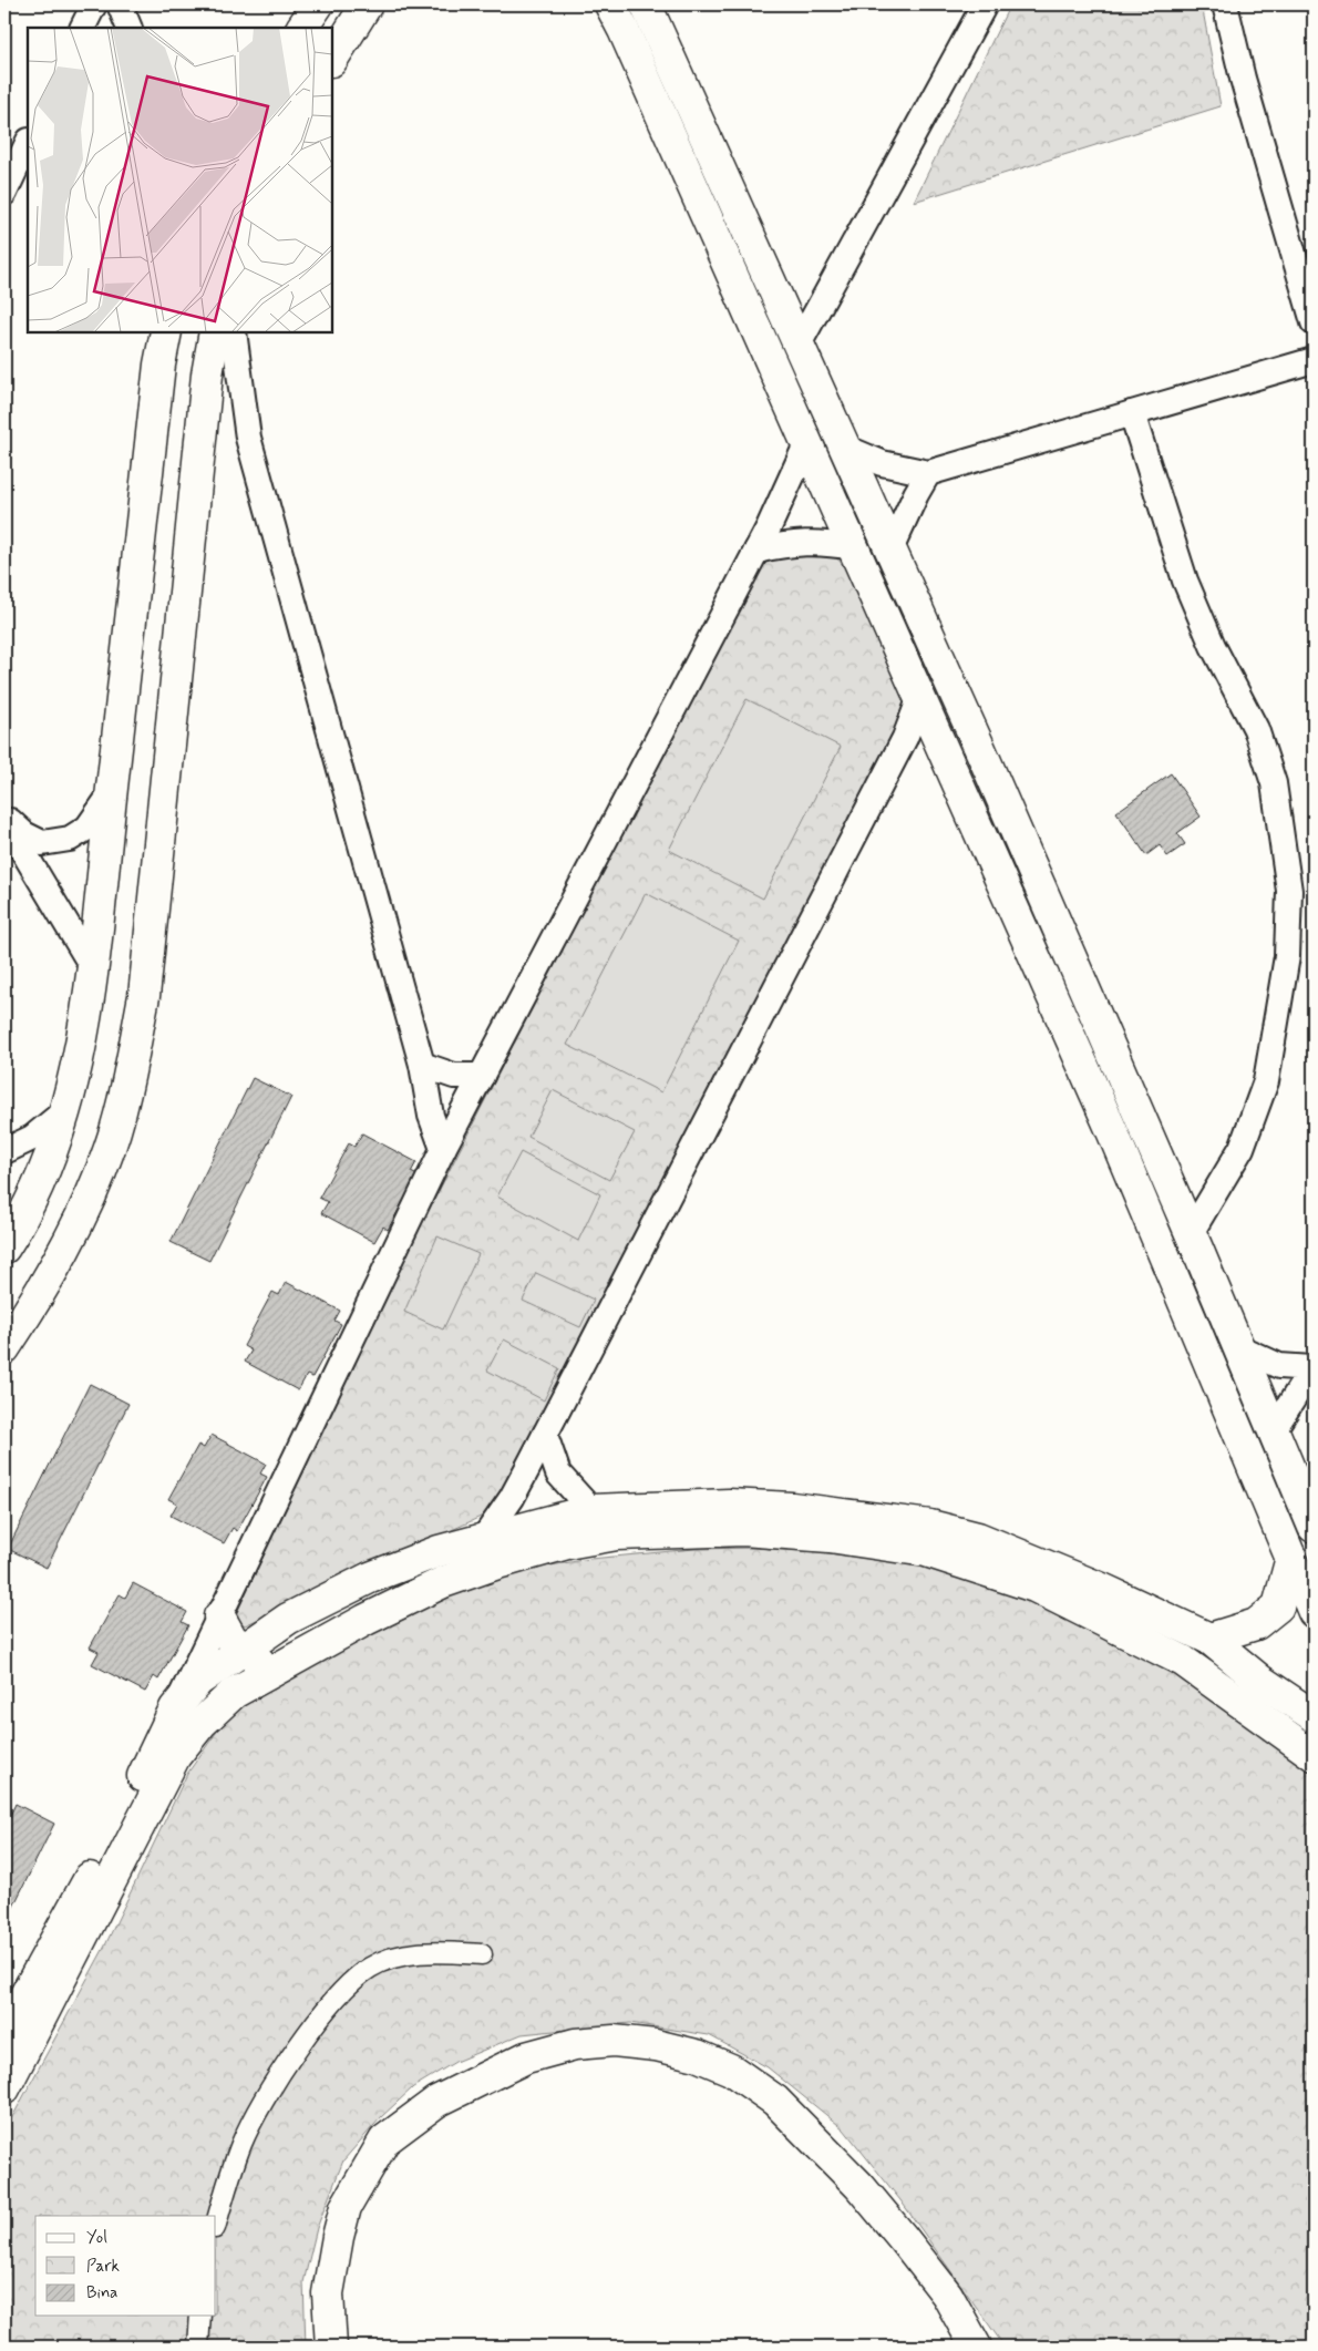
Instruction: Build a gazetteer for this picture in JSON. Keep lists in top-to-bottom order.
{
  "legend": ["Yol", "Park", "Bina"]
}
